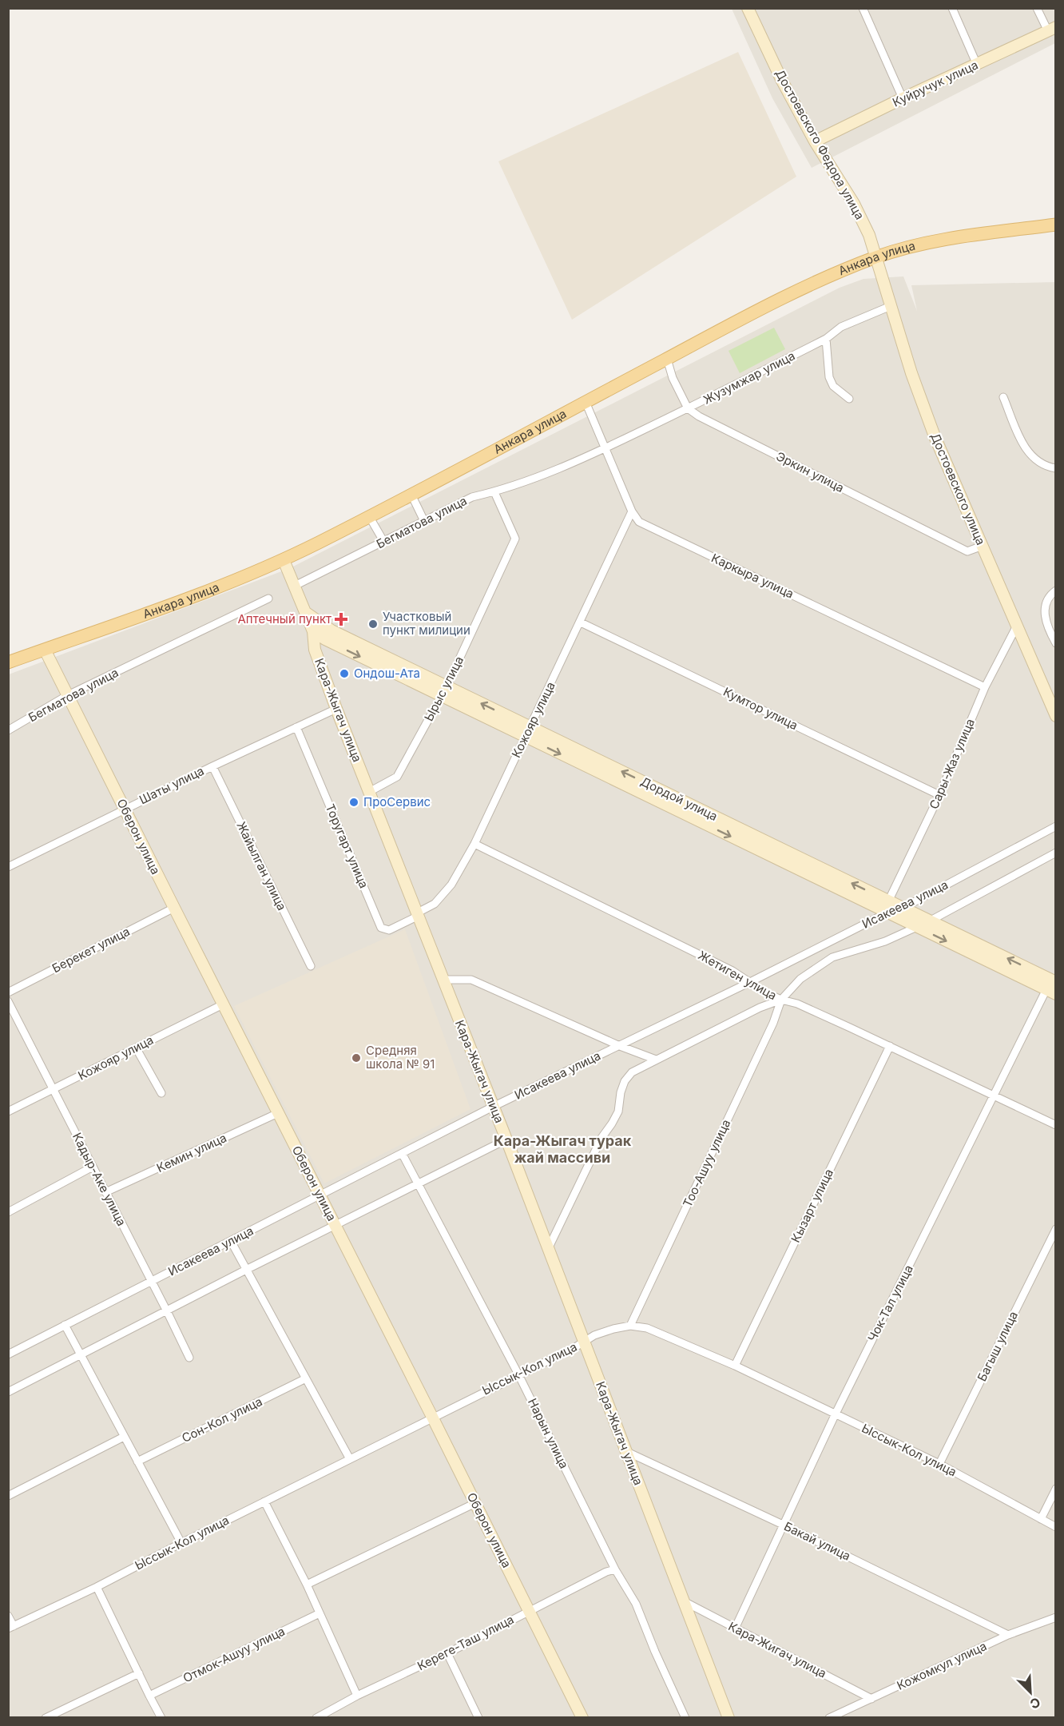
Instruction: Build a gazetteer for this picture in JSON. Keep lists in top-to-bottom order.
{
  "streets": {
    "main road": ["Анкара улица"],
    "street": [
      "Куйручук улица",
      "Достоевского Федора улица",
      "Жузумжар улица",
      "Эркин улица",
      "Достоевского улица",
      "Бегматова улица",
      "Каркыра улица",
      "Ырыс улица",
      "Кумтор улица",
      "Кара-Жыгач улица",
      "Кожояр улица",
      "Сары-Жаз улица",
      "Шаты улица",
      "Дордой улица",
      "Оберон улица",
      "Торугарт улица",
      "Жайылган улица",
      "Исакеева улица",
      "Берекет улица",
      "Жетиген улица",
      "Кемин улица",
      "Тоо-Ашуу улица",
      "Кадыр-Аке улица",
      "Кызарт улица",
      "Чок-Тал улица",
      "Багыш улица",
      "Ыссык-Кол улица",
      "Сон-Кол улица",
      "Нарын улица",
      "Бакай улица",
      "Кереге-Таш улица",
      "Кара-Жигач улица",
      "Отмок-Ашуу улица",
      "Кожомкул улица"
    ]
  },
  "crossings": [
    ["Куйручук улица", "Достоевского Федора улица"],
    ["Достоевского Федора улица", "Анкара улица"],
    ["Достоевского Федора улица", "Достоевского улица"],
    ["Анкара улица", "Достоевского улица"],
    ["Анкара улица", "Каркыра улица"],
    ["Анкара улица", "Кара-Жыгач улица"],
    ["Анкара улица", "Оберон улица"],
    ["Жузумжар улица", "Эркин улица"],
    ["Жузумжар улица", "Достоевского улица"],
    ["Жузумжар улица", "Бегматова улица"],
    ["Жузумжар улица", "Каркыра улица"],
    ["Эркин улица", "Достоевского улица"],
    ["Достоевского улица", "Сары-Жаз улица"],
    ["Бегматова улица", "Каркыра улица"],
    ["Бегматова улица", "Ырыс улица"],
    ["Бегматова улица", "Кара-Жыгач улица"],
    ["Бегматова улица", "Оберон улица"],
    ["Каркыра улица", "Кожояр улица"],
    ["Каркыра улица", "Сары-Жаз улица"],
    ["Ырыс улица", "Кара-Жыгач улица"],
    ["Ырыс улица", "Дордой улица"],
    ["Кумтор улица", "Кожояр улица"],
    ["Кумтор улица", "Сары-Жаз улица"],
    ["Кара-Жыгач улица", "Кожояр улица"],
    ["Кара-Жыгач улица", "Шаты улица"],
    ["Кара-Жыгач улица", "Дордой улица"],
    ["Кара-Жыгач улица", "Торугарт улица"],
    ["Кара-Жыгач улица", "Исакеева улица"],
    ["Кара-Жыгач улица", "Ыссык-Кол улица"],
    ["Кара-Жыгач улица", "Бакай улица"],
    ["Кара-Жыгач улица", "Кара-Жигач улица"],
    ["Кожояр улица", "Дордой улица"],
    ["Кожояр улица", "Оберон улица"],
    ["Кожояр улица", "Торугарт улица"],
    ["Кожояр улица", "Жетиген улица"],
    ["Кожояр улица", "Кадыр-Аке улица"],
    ["Сары-Жаз улица", "Дордой улица"],
    ["Шаты улица", "Оберон улица"],
    ["Шаты улица", "Торугарт улица"],
    ["Шаты улица", "Жайылган улица"],
    ["Дордой улица", "Исакеева улица"],
    ["Дордой улица", "Чок-Тал улица"],
    ["Оберон улица", "Исакеева улица"],
    ["Оберон улица", "Берекет улица"],
    ["Оберон улица", "Кемин улица"],
    ["Оберон улица", "Ыссык-Кол улица"],
    ["Оберон улица", "Кереге-Таш улица"],
    ["Исакеева улица", "Жетиген улица"],
    ["Исакеева улица", "Тоо-Ашуу улица"],
    ["Исакеева улица", "Кадыр-Аке улица"],
    ["Исакеева улица", "Нарын улица"],
    ["Жетиген улица", "Тоо-Ашуу улица"],
    ["Жетиген улица", "Кызарт улица"],
    ["Жетиген улица", "Чок-Тал улица"],
    ["Кемин улица", "Кадыр-Аке улица"],
    ["Тоо-Ашуу улица", "Ыссык-Кол улица"],
    ["Кызарт улица", "Ыссык-Кол улица"],
    ["Чок-Тал улица", "Ыссык-Кол улица"],
    ["Чок-Тал улица", "Бакай улица"],
    ["Чок-Тал улица", "Кара-Жигач улица"],
    ["Багыш улица", "Ыссык-Кол улица"],
    ["Ыссык-Кол улица", "Нарын улица"],
    ["Нарын улица", "Кереге-Таш улица"],
    ["Бакай улица", "Кожомкул улица"],
    ["Кара-Жигач улица", "Кожомкул улица"]
  ],
  "districts": ["Кара-Жыгач турак жай массиви"],
  "places": {
    "health": ["Аптечный пункт"],
    "other": [
      "Участковый пункт милиции",
      "Ондош-Ата",
      "ПроСервис",
      "Средняя школа № 91"
    ]
  },
  "north": "bottom right"
}
